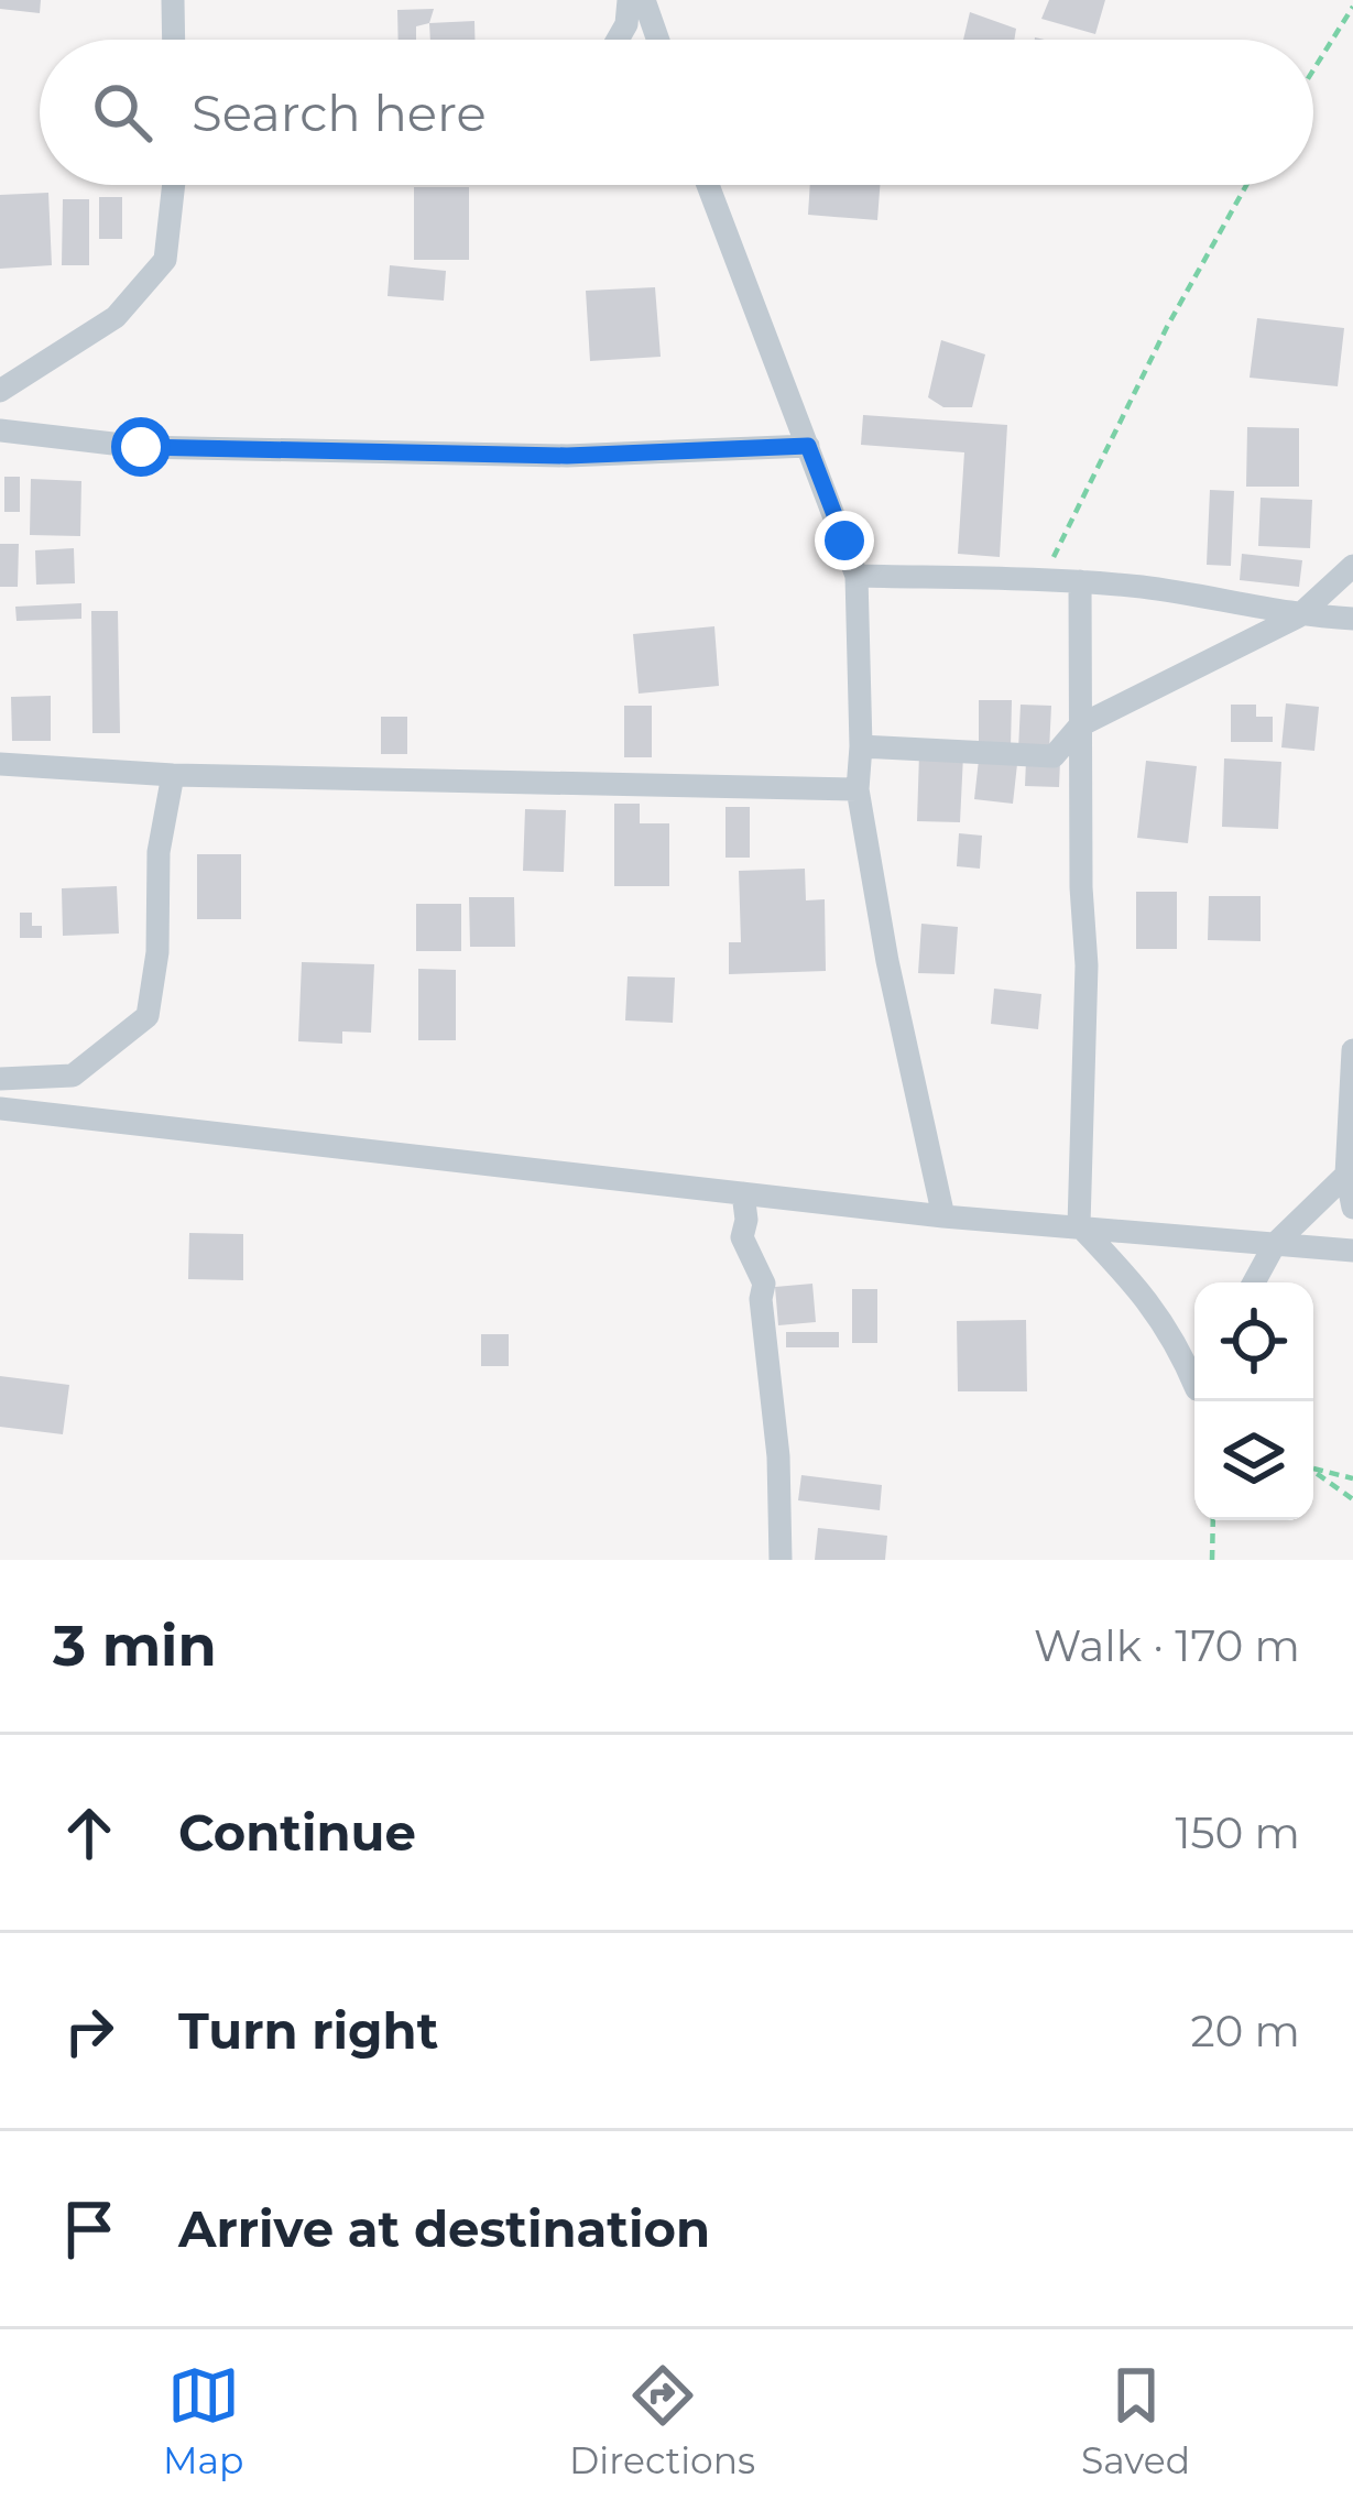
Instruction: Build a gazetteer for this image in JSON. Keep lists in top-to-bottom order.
{
  "page": {
    "search": "Search here",
    "heading": ["3 min", "Walk · 170 m"],
    "list": [
      ["Continue", "150 m"],
      ["Turn right", "20 m"],
      "Arrive at destination"
    ],
    "nav": ["Map", "Directions", "Saved"]
  }
}
